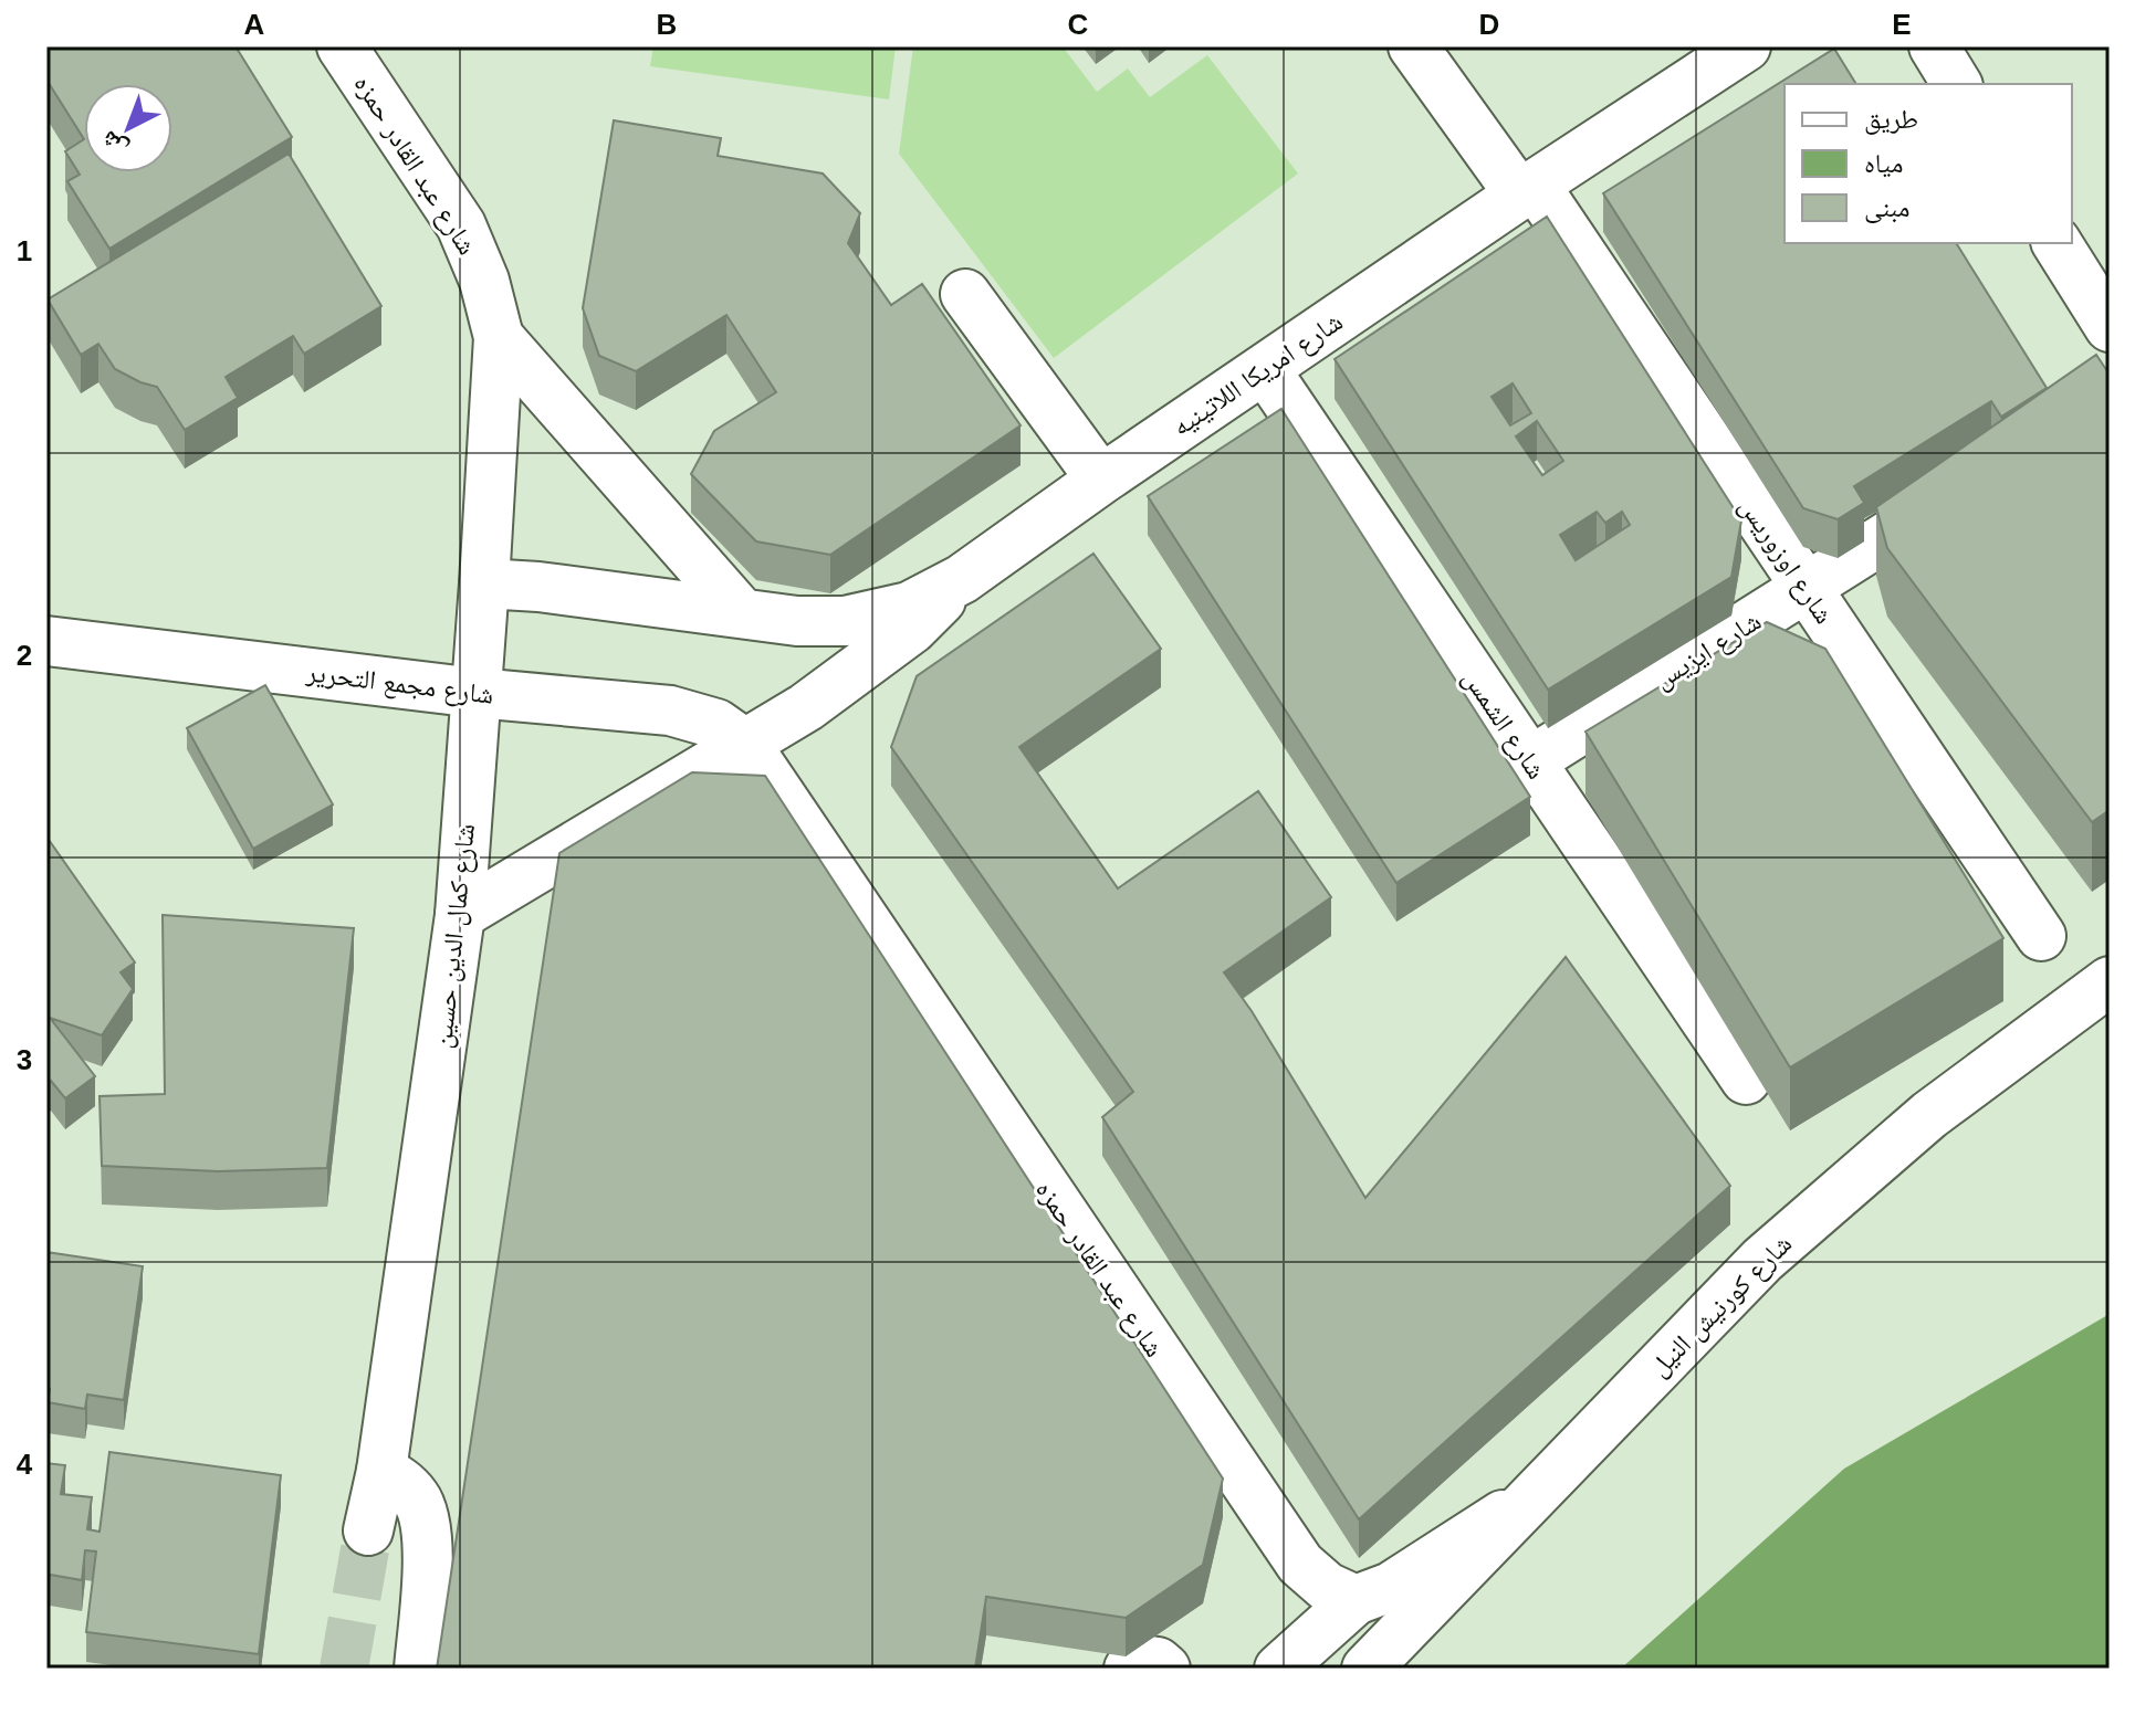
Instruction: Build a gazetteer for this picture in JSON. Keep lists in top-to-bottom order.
{
  "streets": {
    "main road": [
      "شارع عبد القادر حمزه",
      "شارع امريكا اللاتينيه",
      "شارع اوزوريس",
      "شارع ايزيس",
      "شارع مجمع التحرير",
      "شارع الشمس",
      "شارع كمال الدين حسين",
      "شارع كورنيش النيل"
    ]
  },
  "crossings": [
    ["شارع عبد القادر حمزه", "شارع مجمع التحرير"],
    ["شارع عبد القادر حمزه", "شارع كمال الدين حسين"],
    ["شارع امريكا اللاتينيه", "شارع اوزوريس"],
    ["شارع امريكا اللاتينيه", "شارع الشمس"],
    ["شارع امريكا اللاتينيه", "شارع كمال الدين حسين"],
    ["شارع اوزوريس", "شارع ايزيس"],
    ["شارع ايزيس", "شارع الشمس"],
    ["شارع مجمع التحرير", "شارع كمال الدين حسين"]
  ],
  "legend": ["طريق", "مياه", "مبنى"],
  "north": "bottom left",
  "grid": {
    "columns": [
      "A",
      "B",
      "C",
      "D",
      "E"
    ],
    "rows": [
      "1",
      "2",
      "3",
      "4"
    ]
  }
}
